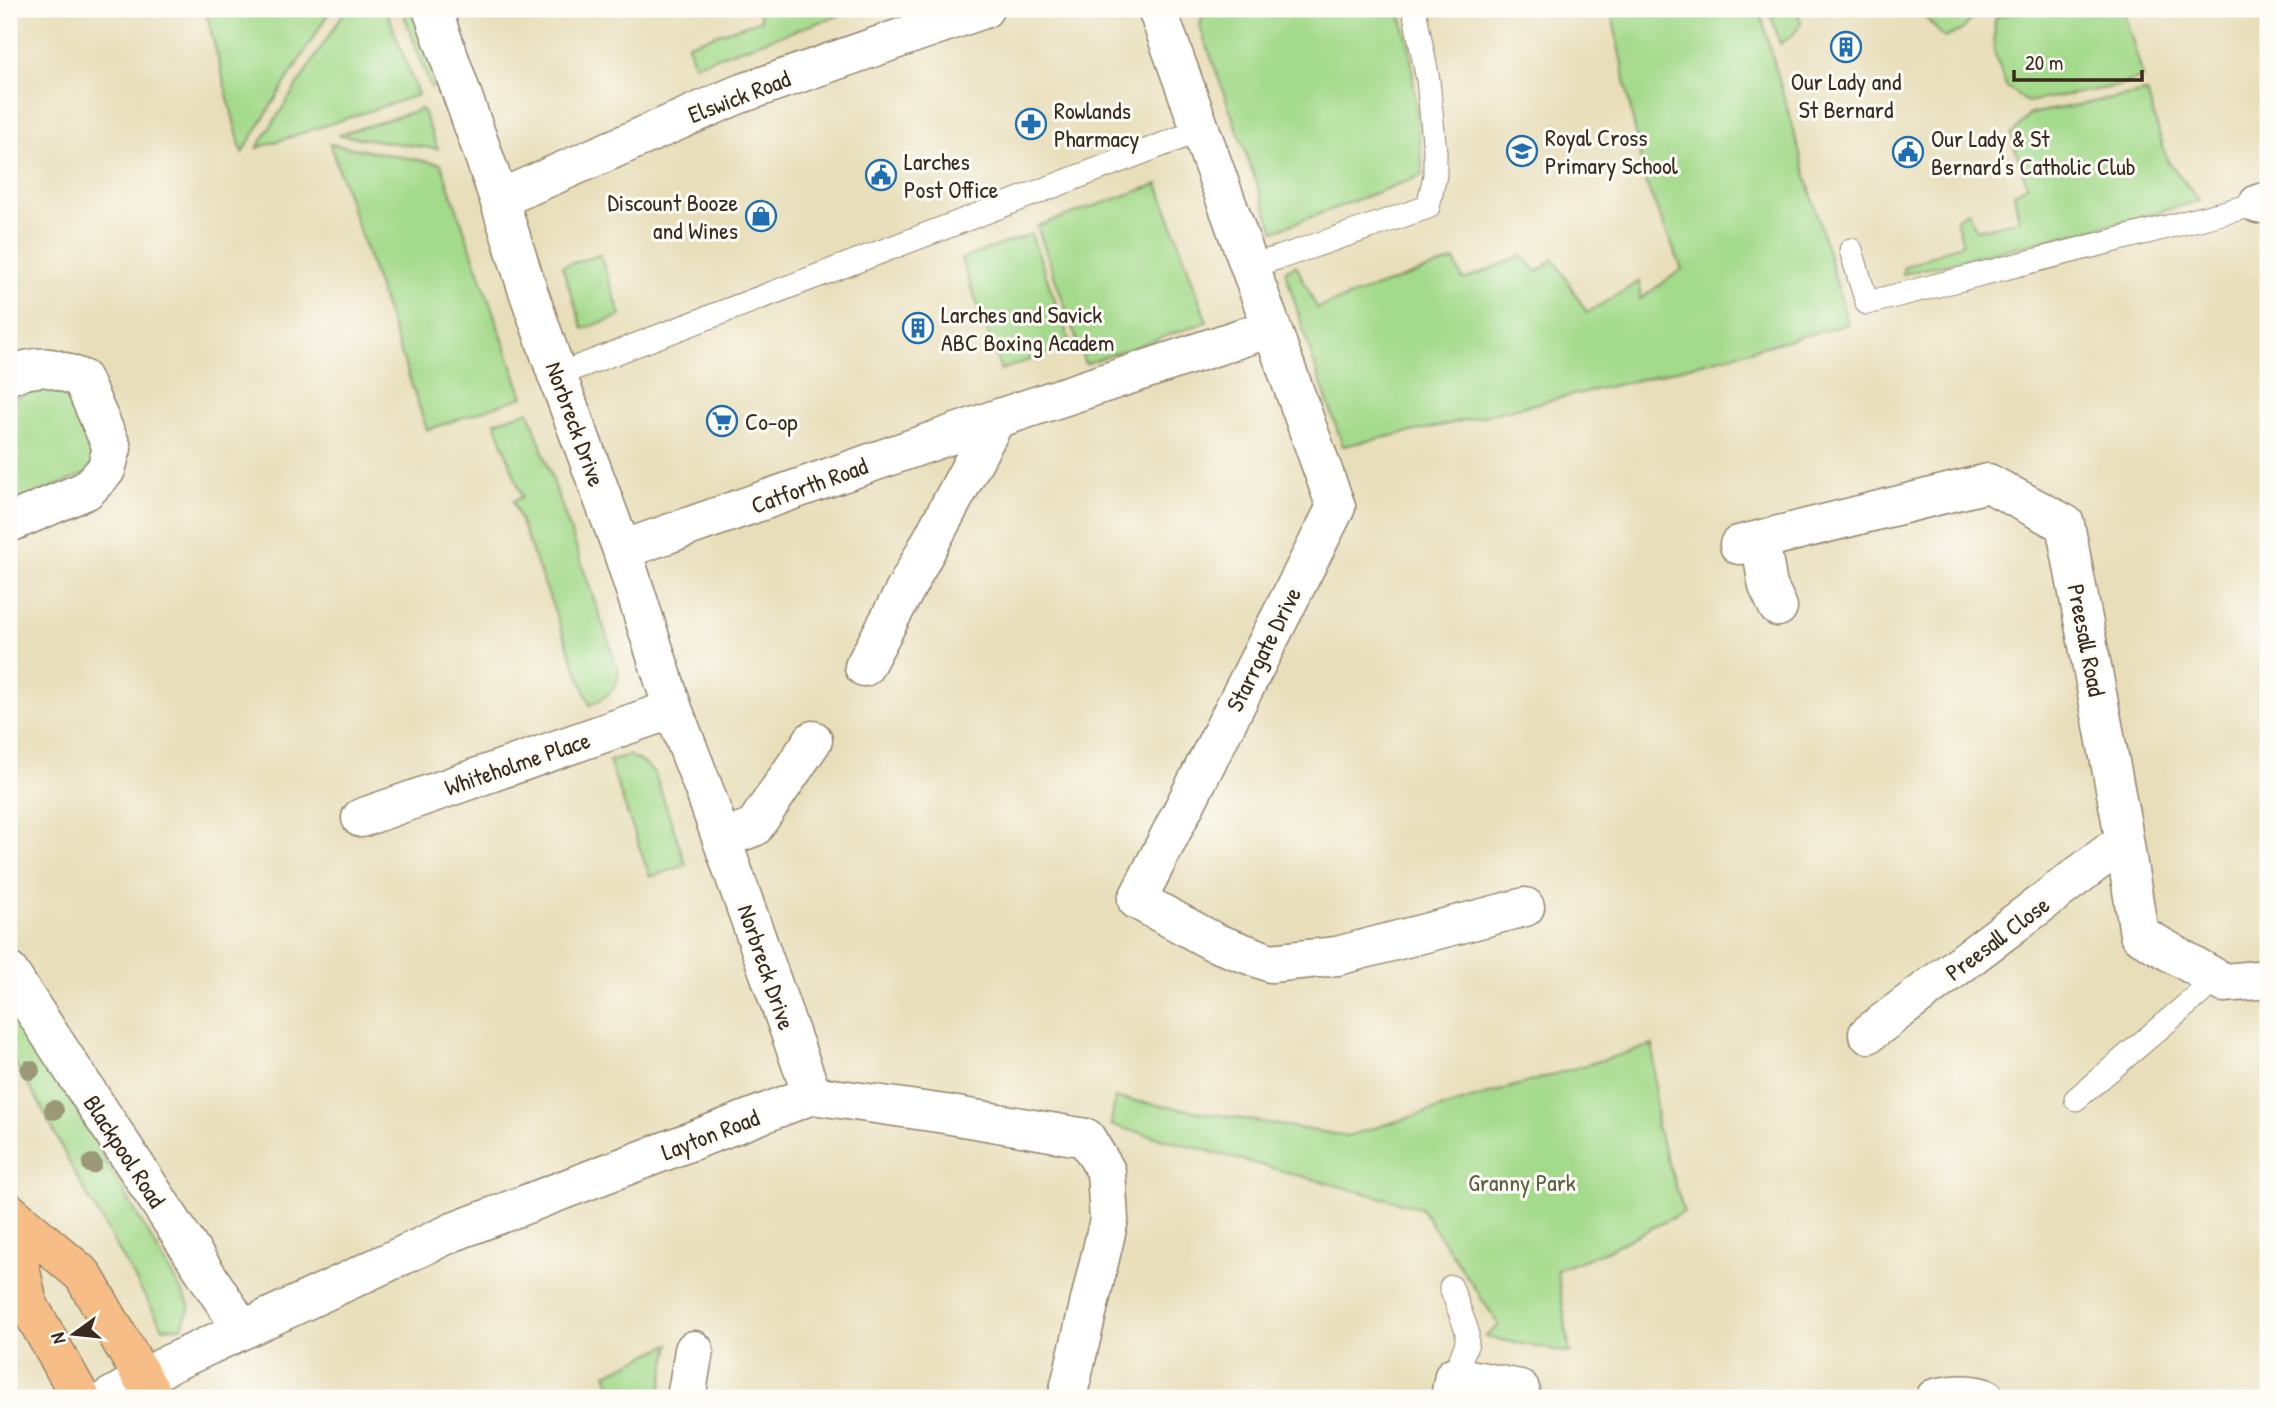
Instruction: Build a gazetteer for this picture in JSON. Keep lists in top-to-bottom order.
{
  "streets": {
    "street": [
      "Elswick Road",
      "Norbreck Drive",
      "Catforth Road",
      "Preesall Road",
      "Starrgate Drive",
      "Whiteholme Place",
      "Preesall Close",
      "Layton Road",
      "Blackpool Road"
    ]
  },
  "crossings": [
    ["Elswick Road", "Norbreck Drive"],
    ["Norbreck Drive", "Catforth Road"],
    ["Norbreck Drive", "Whiteholme Place"],
    ["Norbreck Drive", "Layton Road"],
    ["Catforth Road", "Starrgate Drive"],
    ["Preesall Road", "Preesall Close"],
    ["Layton Road", "Blackpool Road"]
  ],
  "parks": ["Granny Park"],
  "places": {
    "building": ["Our Lady and St Bernard", "Larches and Savick ABC Boxing Academ"],
    "pharmacy": ["Rowlands Pharmacy"],
    "school or university": ["Royal Cross Primary School"],
    "public building": ["Our Lady & St Bernard's Catholic Club", "Larches Post Office"],
    "shop": ["Discount Booze and Wines"],
    "supermarket": ["Co-op"]
  },
  "scale_bar": "20 m",
  "north": "left"
}
